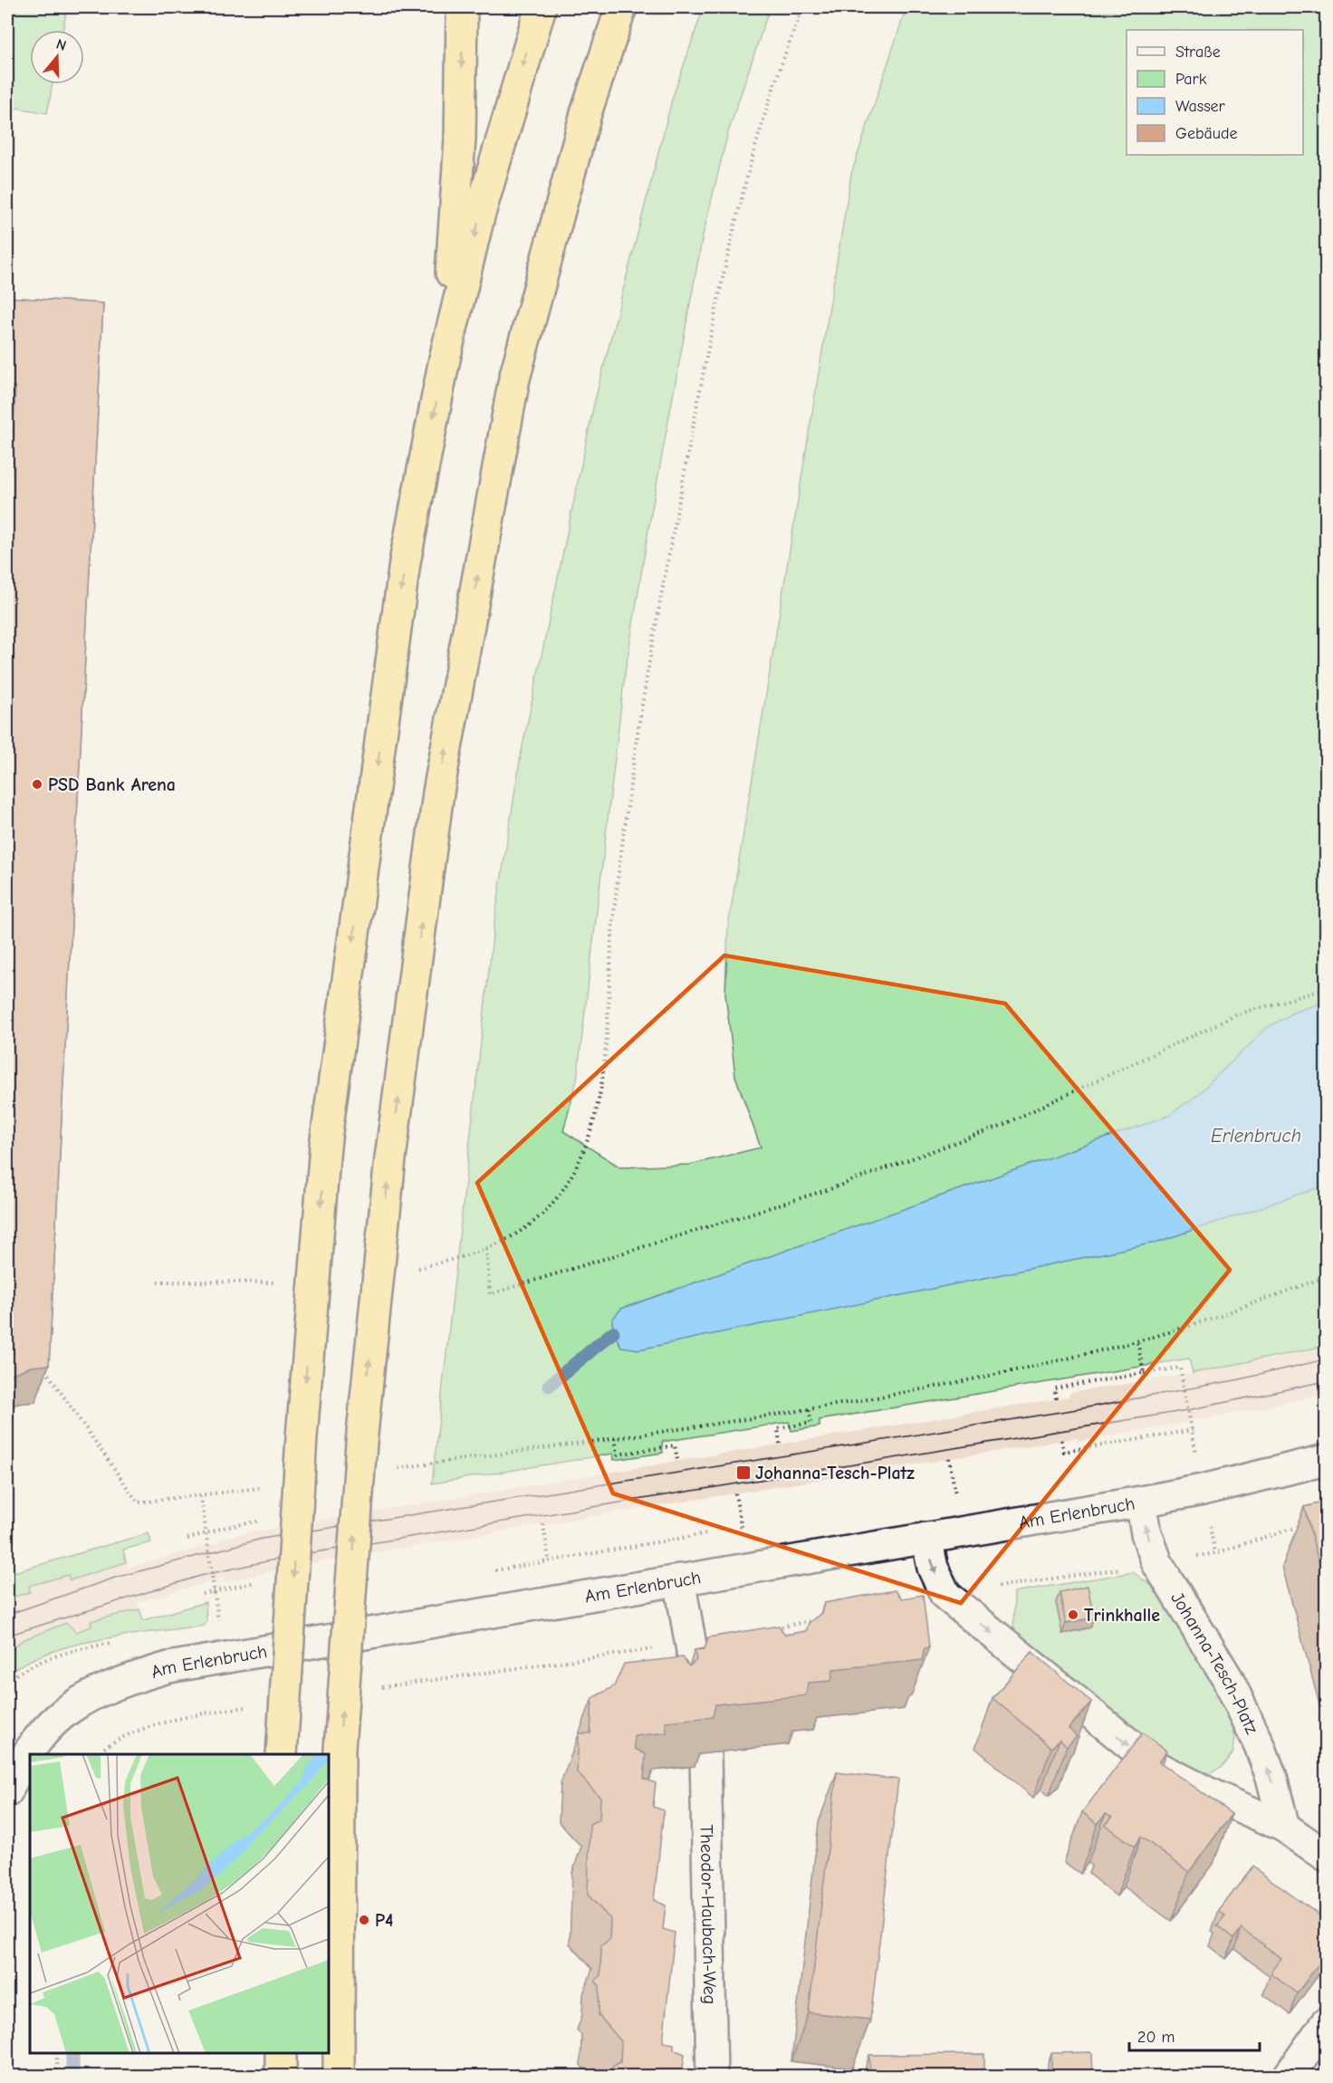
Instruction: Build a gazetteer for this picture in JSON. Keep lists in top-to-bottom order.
{
  "streets": {
    "street": ["Am Erlenbruch", "Johanna-Tesch-Platz", "Theodor-Haubach-Weg"]
  },
  "crossings": [
    ["Am Erlenbruch", "Johanna-Tesch-Platz"]
  ],
  "one_way": ["Johanna-Tesch-Platz"],
  "water": ["Erlenbruch"],
  "places": {
    "other": ["PSD Bank Arena", "Trinkhalle", "P4"],
    "transit": ["Johanna-Tesch-Platz"]
  },
  "legend": [
    "Straße",
    "Park",
    "Wasser",
    "Gebäude"
  ],
  "scale_bar": "20 m",
  "north": "top"
}
